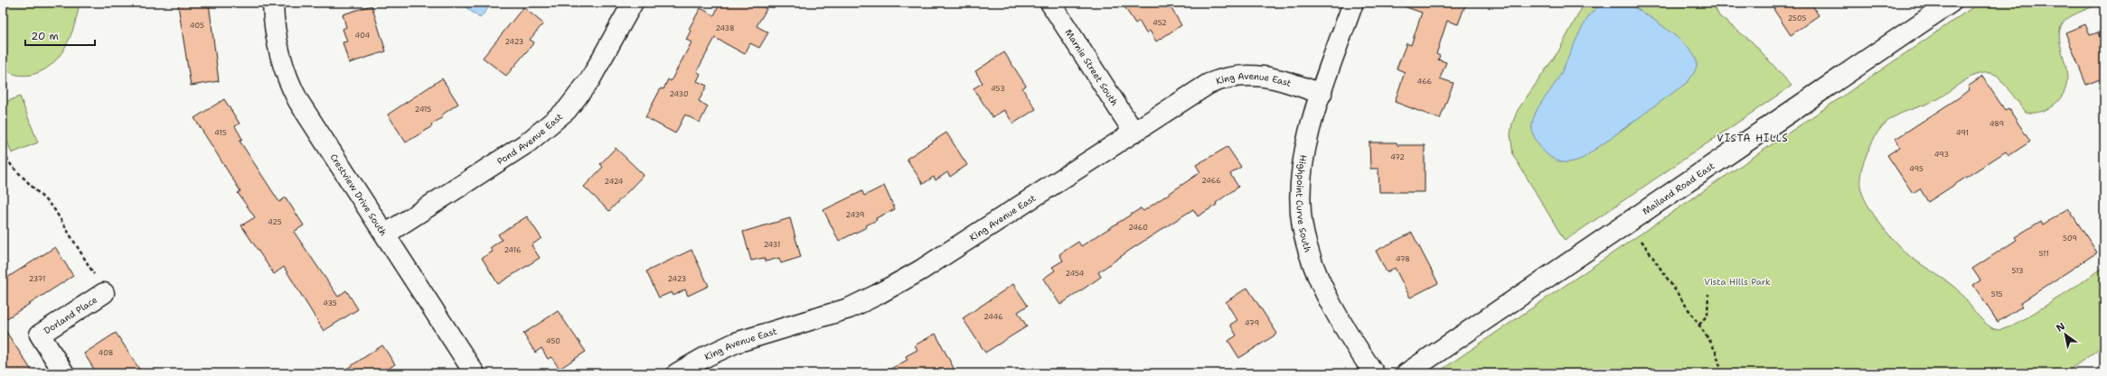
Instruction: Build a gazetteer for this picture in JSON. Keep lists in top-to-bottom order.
{
  "streets": {
    "street": [
      "Marnie Street South",
      "King Avenue East",
      "Pond Avenue East",
      "Mailand Road East",
      "Crestview Drive South",
      "Highpoint Curve South",
      "Dorland Place"
    ]
  },
  "crossings": [
    ["Marnie Street South", "King Avenue East"],
    ["King Avenue East", "Highpoint Curve South"],
    ["Pond Avenue East", "Crestview Drive South"]
  ],
  "districts": ["VISTA HILLS"],
  "parks": ["Vista Hills Park"],
  "house_numbers": [
    "2505",
    "452",
    "405",
    "2438",
    "404",
    "2423",
    "466",
    "453",
    "2430",
    "2415",
    "489",
    "415",
    "491",
    "493",
    "472",
    "495",
    "2466",
    "2424",
    "2439",
    "425",
    "2460",
    "509",
    "2431",
    "2416",
    "511",
    "478",
    "513",
    "2454",
    "2371",
    "2423",
    "515",
    "435",
    "2446",
    "479",
    "450",
    "408"
  ],
  "scale_bar": "20 m",
  "north": "top left"
}
